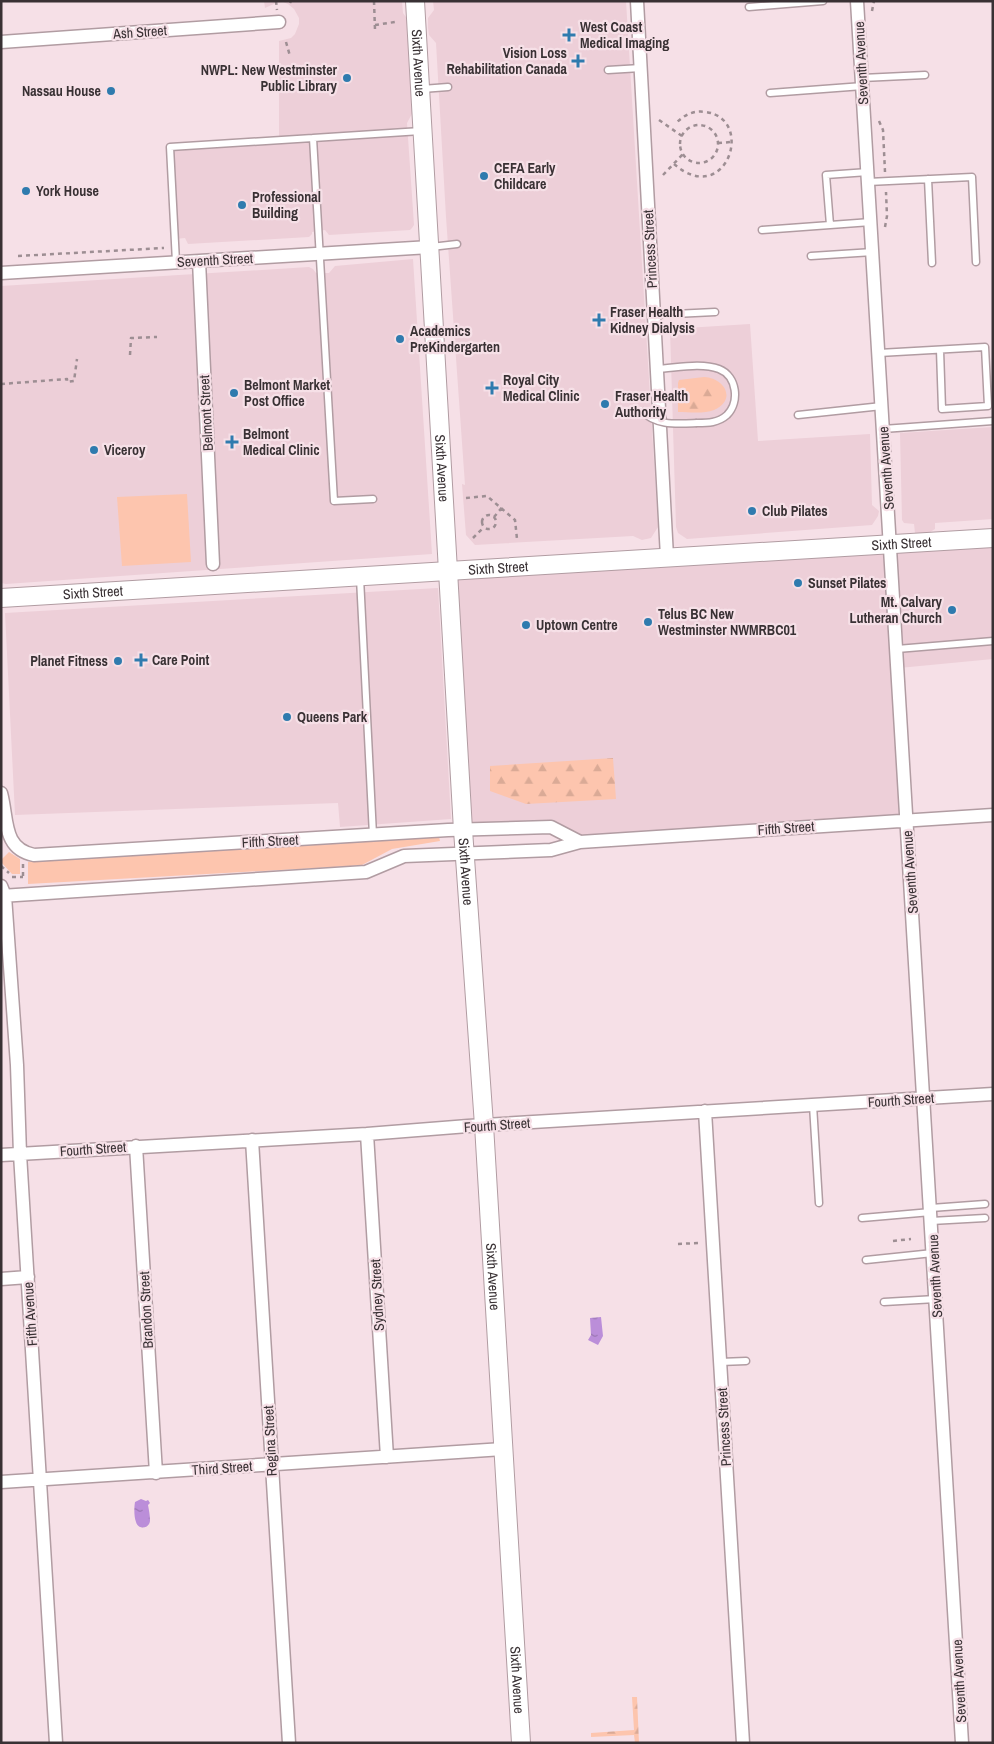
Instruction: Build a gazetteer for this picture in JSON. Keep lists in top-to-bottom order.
{
  "streets": {
    "street": [
      "Ash Street",
      "Seventh Avenue",
      "Sixth Avenue",
      "Princess Street",
      "Seventh Street",
      "Belmont Street",
      "Sixth Street",
      "Fifth Street",
      "Fourth Street",
      "Sydney Street",
      "Brandon Street",
      "Fifth Avenue",
      "Regina Street",
      "Third Street"
    ]
  },
  "crossings": [
    ["Seventh Avenue", "Sixth Street"],
    ["Seventh Avenue", "Fifth Street"],
    ["Seventh Avenue", "Fourth Street"],
    ["Sixth Avenue", "Seventh Street"],
    ["Sixth Avenue", "Sixth Street"],
    ["Sixth Avenue", "Fifth Street"],
    ["Sixth Avenue", "Fourth Street"],
    ["Sixth Avenue", "Third Street"],
    ["Princess Street", "Sixth Street"],
    ["Princess Street", "Fourth Street"],
    ["Seventh Street", "Belmont Street"],
    ["Fifth Street", "Fifth Avenue"],
    ["Fourth Street", "Sydney Street"],
    ["Fourth Street", "Brandon Street"],
    ["Fourth Street", "Fifth Avenue"],
    ["Fourth Street", "Regina Street"],
    ["Sydney Street", "Third Street"],
    ["Brandon Street", "Third Street"],
    ["Fifth Avenue", "Third Street"],
    ["Regina Street", "Third Street"]
  ],
  "places": {
    "health": [
      "West Coast Medical Imaging",
      "Vision Loss Rehabilitation Canada",
      "Fraser Health Kidney Dialysis",
      "Royal City Medical Clinic",
      "Belmont Medical Clinic",
      "Care Point"
    ],
    "other": [
      "NWPL: New Westminster Public Library",
      "Nassau House",
      "CEFA Early Childcare",
      "York House",
      "Professional Building",
      "Academics PreKindergarten",
      "Belmont Market Post Office",
      "Fraser Health Authority",
      "Viceroy",
      "Club Pilates",
      "Sunset Pilates",
      "Mt. Calvary Lutheran Church",
      "Telus BC New Westminster NWMRBC01",
      "Uptown Centre",
      "Planet Fitness",
      "Queens Park"
    ]
  }
}
